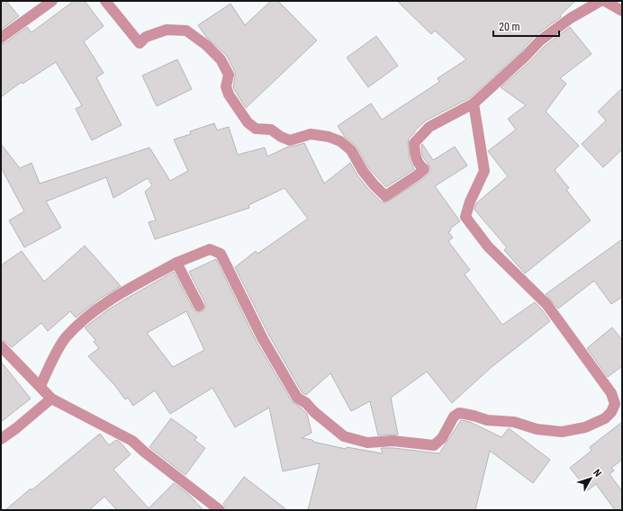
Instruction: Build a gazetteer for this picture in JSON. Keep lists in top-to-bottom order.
{
  "scale_bar": "20 m",
  "north": "top right"
}
